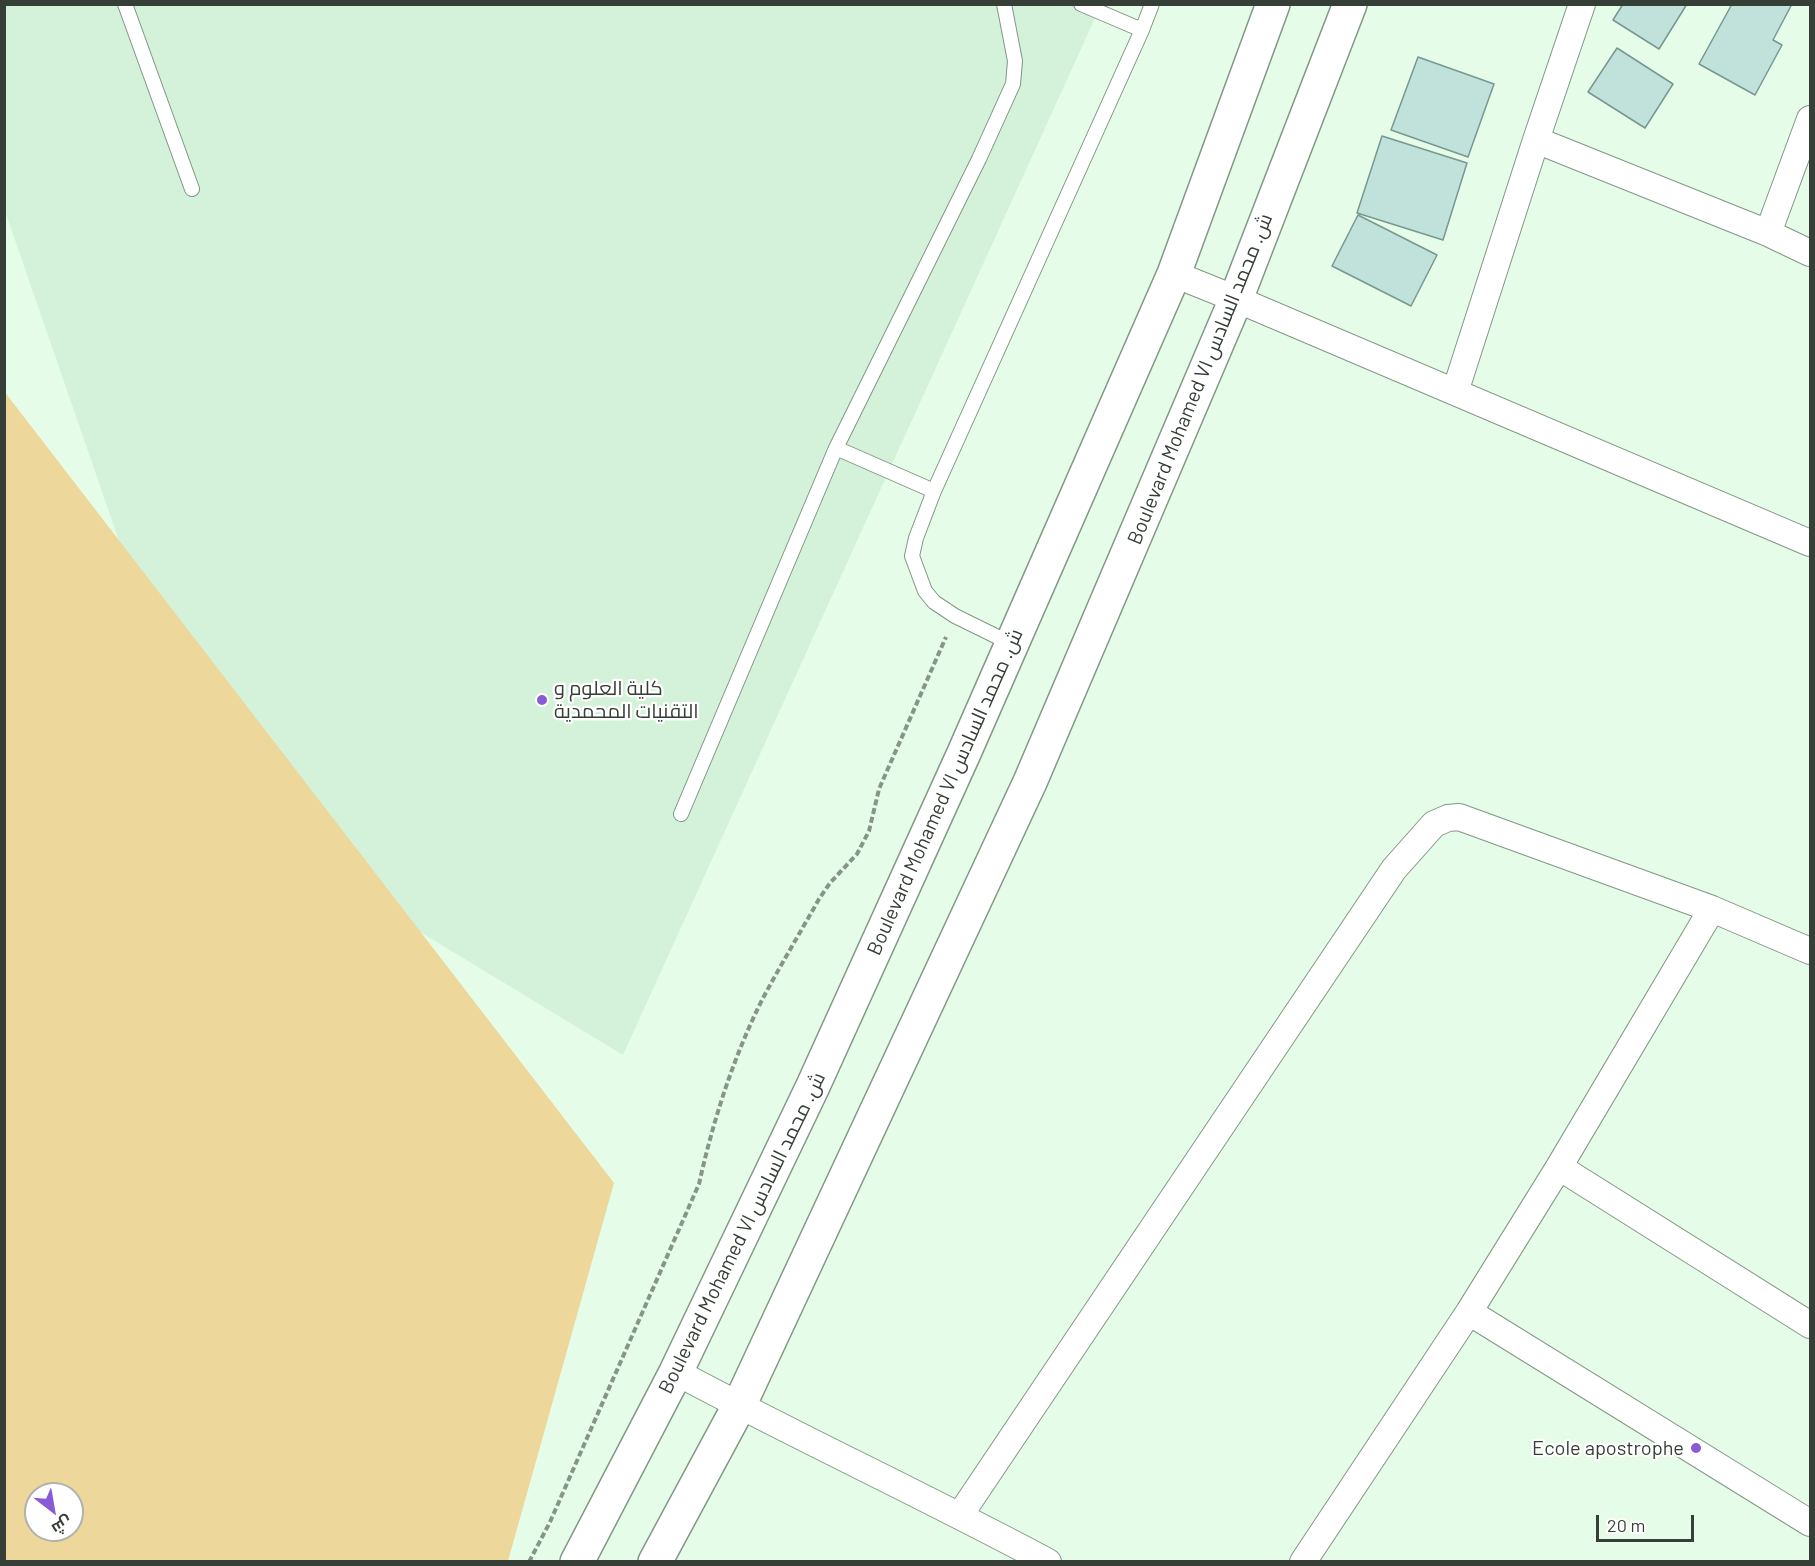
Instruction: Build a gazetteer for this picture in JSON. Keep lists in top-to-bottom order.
{
  "streets": {
    "main road": ["Boulevard Mohamed VI ش. محمد السادس"]
  },
  "places": ["كلية العلوم و التقنيات المحمدية", "Ecole apostrophe"],
  "scale_bar": "20 m",
  "north": "bottom right"
}
